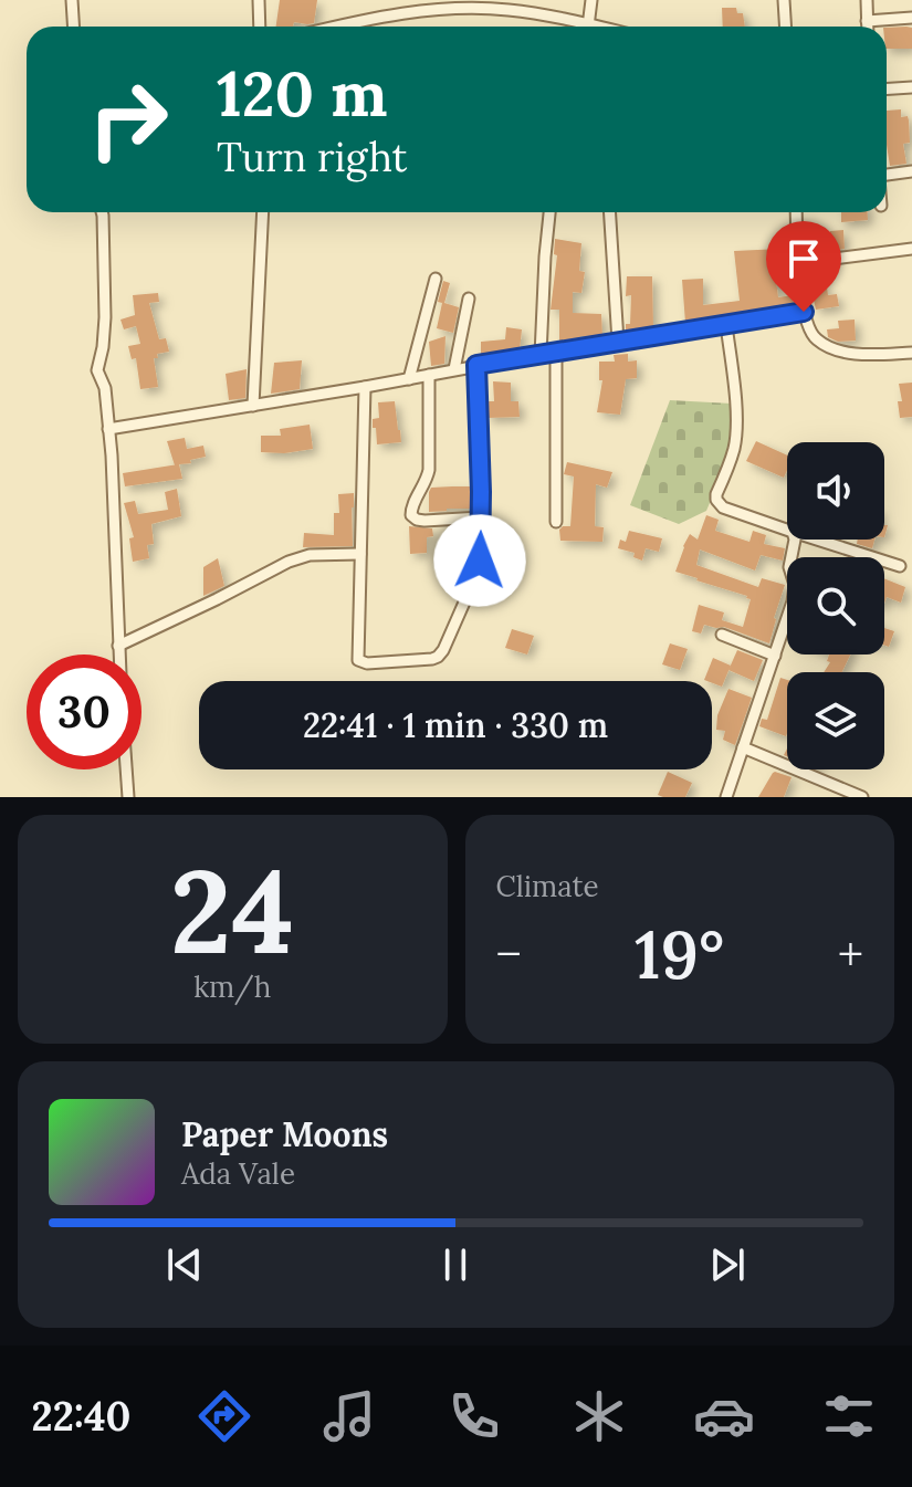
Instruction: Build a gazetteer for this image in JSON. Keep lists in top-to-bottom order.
{
  "page": {
    "turn": ["120 m", "Turn right"],
    "limit": "30",
    "trip": "22:41 · 1 min · 330 m",
    "tile": [
      ["24", "km/h"],
      "Climate"
    ],
    "heat": ["−", "19°", "+"],
    "song": ["Paper Moons", "Ada Vale"],
    "tabs": "22:40"
  }
}
